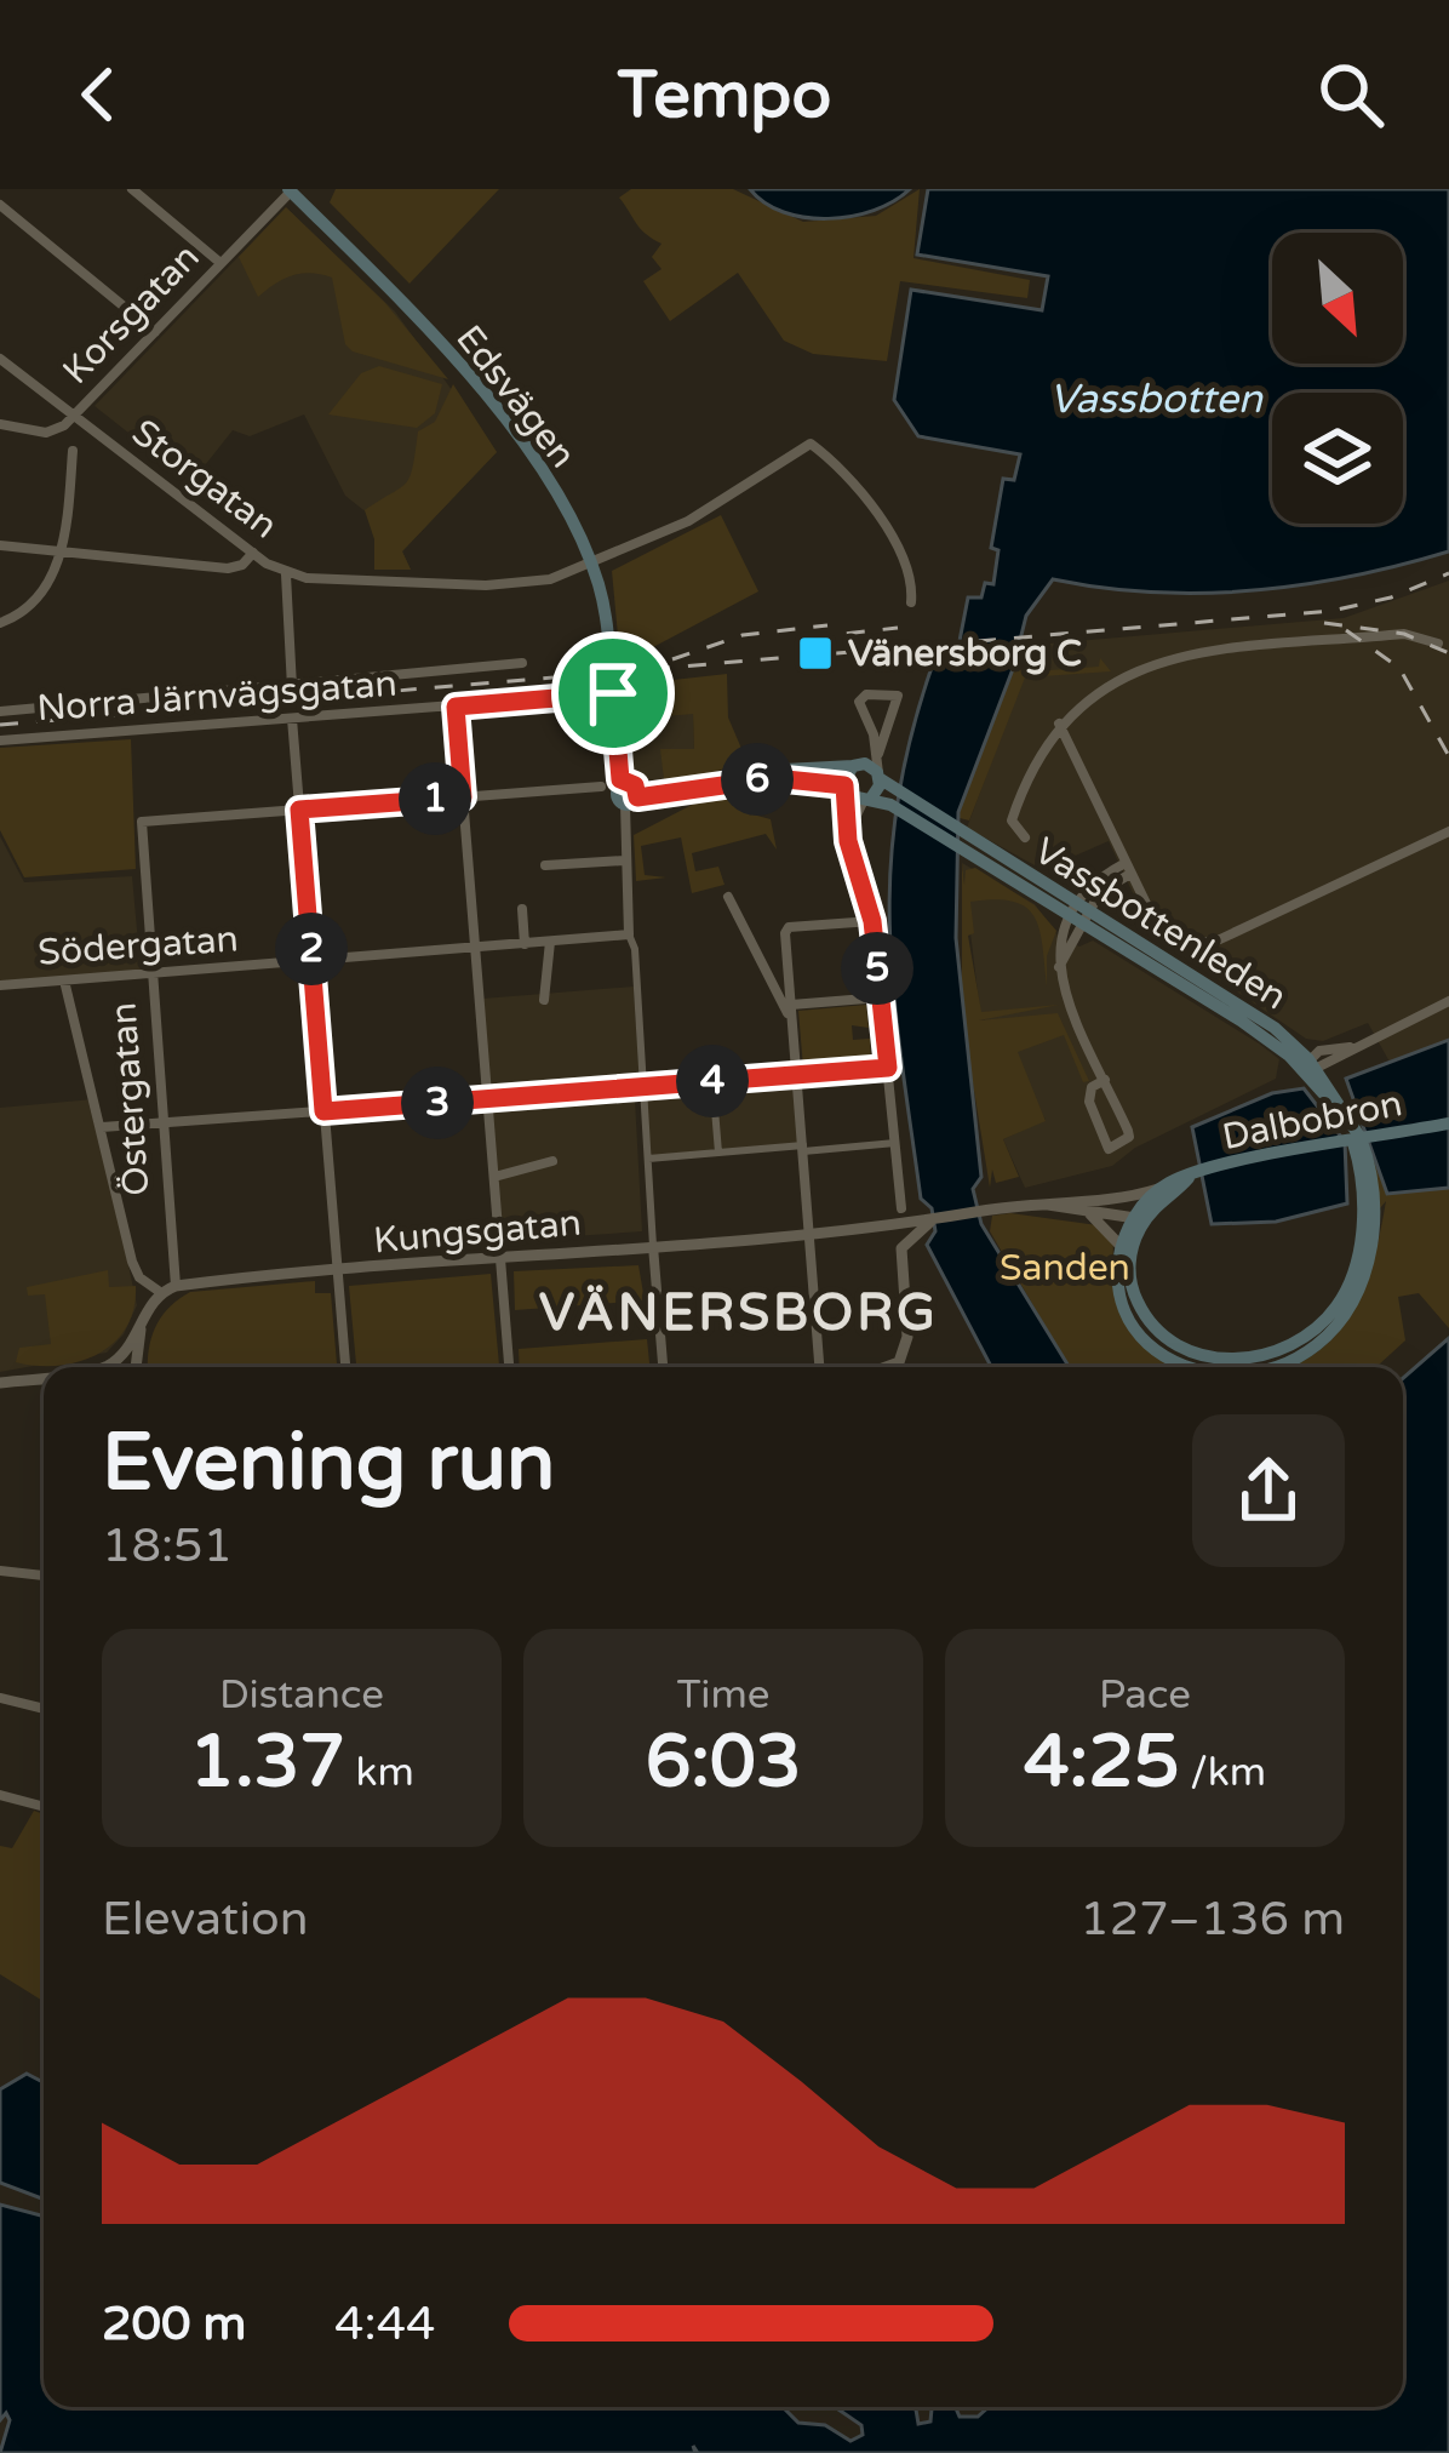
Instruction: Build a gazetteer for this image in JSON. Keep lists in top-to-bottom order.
{
  "streets": {
    "main road": ["Edsvägen", "Vassbottenleden", "Dalbobron"],
    "street": [
      "Korsgatan",
      "Storgatan",
      "Norra Järnvägsgatan",
      "Södergatan",
      "Östergatan",
      "Kungsgatan"
    ]
  },
  "crossings": [
    ["Korsgatan", "Edsvägen"],
    ["Korsgatan", "Storgatan"],
    ["Edsvägen", "Norra Järnvägsgatan"],
    ["Södergatan", "Östergatan"],
    ["Östergatan", "Kungsgatan"]
  ],
  "districts": ["VÄNERSBORG"],
  "water": ["Vassbotten"],
  "parks": ["Sanden"],
  "places": {
    "transit": ["Vänersborg C"]
  },
  "north": "bottom right",
  "page": {
    "header": "Tempo",
    "pins": [
      "6",
      "1",
      "2",
      "5",
      "4",
      "3"
    ],
    "heading": ["Evening run", "18:51"],
    "stats": [
      ["Distance", "1.37 km"],
      ["Time", "6:03"],
      ["Pace", "4:25 /km"]
    ],
    "chart": ["Elevation", "127–136 m"],
    "list": [
      {
        "name": "200 m",
        "note": "4:44"
      }
    ]
  }
}
